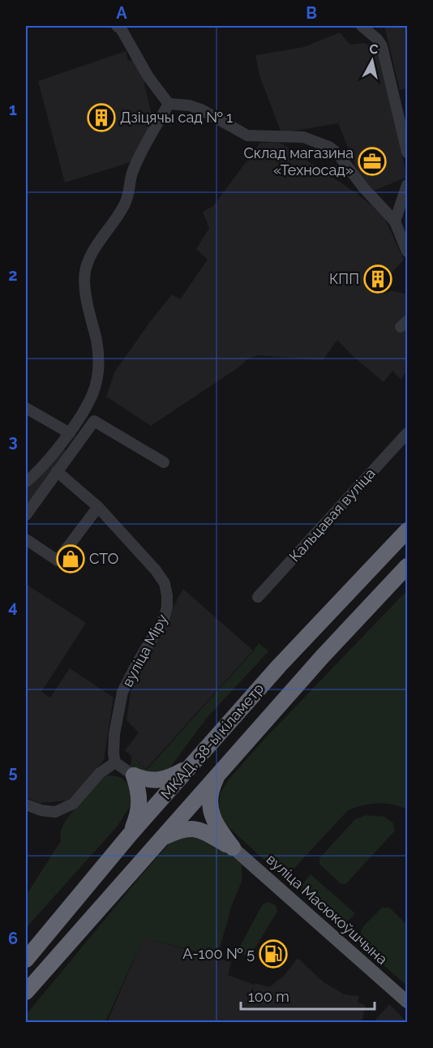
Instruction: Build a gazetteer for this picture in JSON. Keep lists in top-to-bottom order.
{
  "streets": {
    "highway": ["МКАД, 38-ы кіламетр"],
    "main road": ["вуліца Масюкоўшчына"],
    "street": ["Кальцавая вуліца", "вуліца Міру"]
  },
  "places": {
    "building": ["Дзіцячы сад № 1", "КПП"],
    "office": ["Склад магазина «Техносад»"],
    "shop": ["СТО"],
    "fuel station": ["А-100 № 5"]
  },
  "scale_bar": "100 m",
  "north": "top",
  "grid": {
    "columns": ["A", "B"],
    "rows": [
      "1",
      "2",
      "3",
      "4",
      "5",
      "6"
    ]
  }
}
